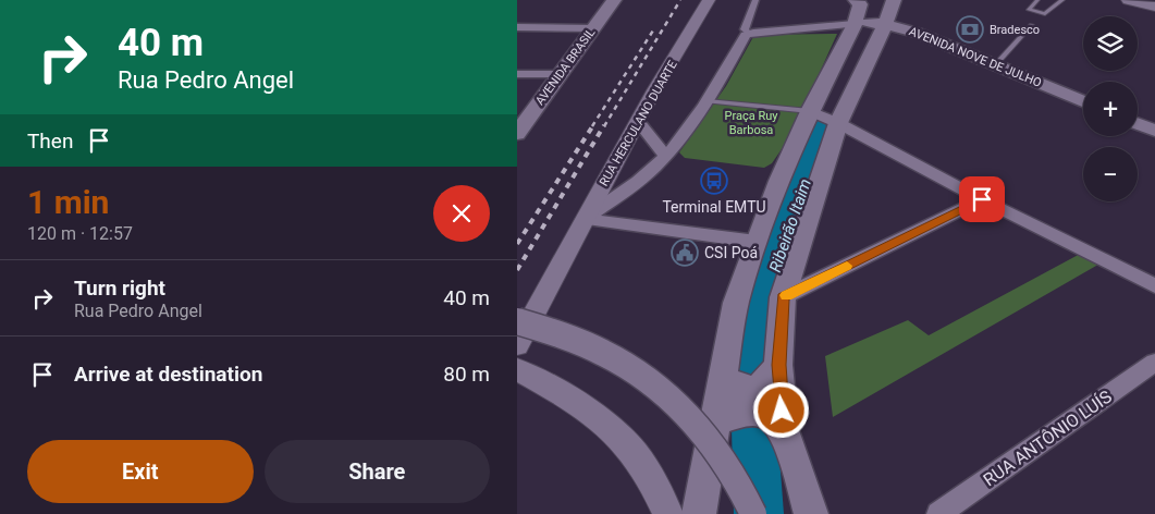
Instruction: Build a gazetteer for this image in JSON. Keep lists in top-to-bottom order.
{
  "streets": {
    "main road": ["AVENIDA NOVE DE JULHO", "AVENIDA BRASIL"],
    "street": ["RUA HERCULANO DUARTE", "RUA ANTÔNIO LUÍS"]
  },
  "water": ["Ribeirão Itaim"],
  "parks": ["Praça Ruy Barbosa"],
  "places": {
    "bank": ["Bradesco"],
    "bus stop": ["Terminal EMTU"],
    "public building": ["CSI Poá"]
  },
  "page": {
    "turn": ["40 m", "Rua Pedro Angel"],
    "map_buttons": ["+", "−"],
    "then": "Then",
    "heading": ["1 min", "120 m · 12:57"],
    "list": [
      {
        "name": "Turn right",
        "note": "Rua Pedro Angel",
        "value": "40 m"
      },
      {
        "name": "Arrive at destination",
        "value": "80 m"
      }
    ],
    "buttons": ["Exit", "Share"]
  }
}
